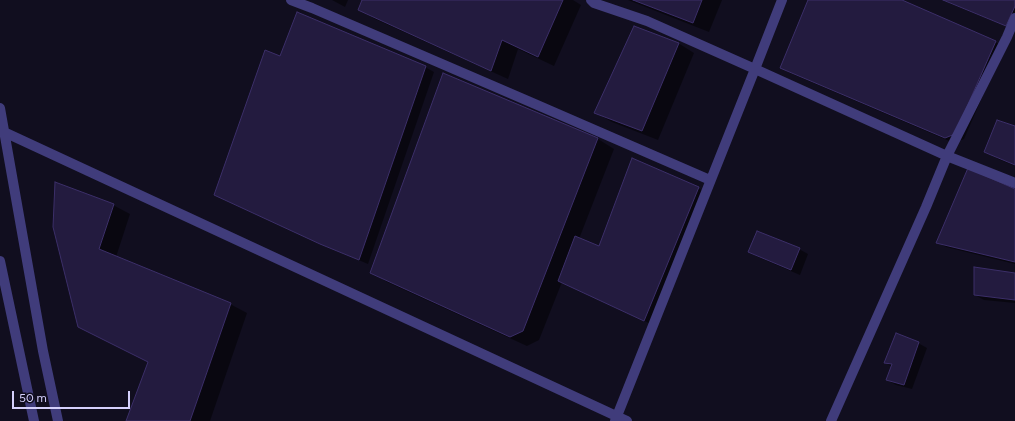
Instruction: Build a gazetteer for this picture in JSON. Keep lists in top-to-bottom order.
{
  "scale_bar": "50 m"
}
